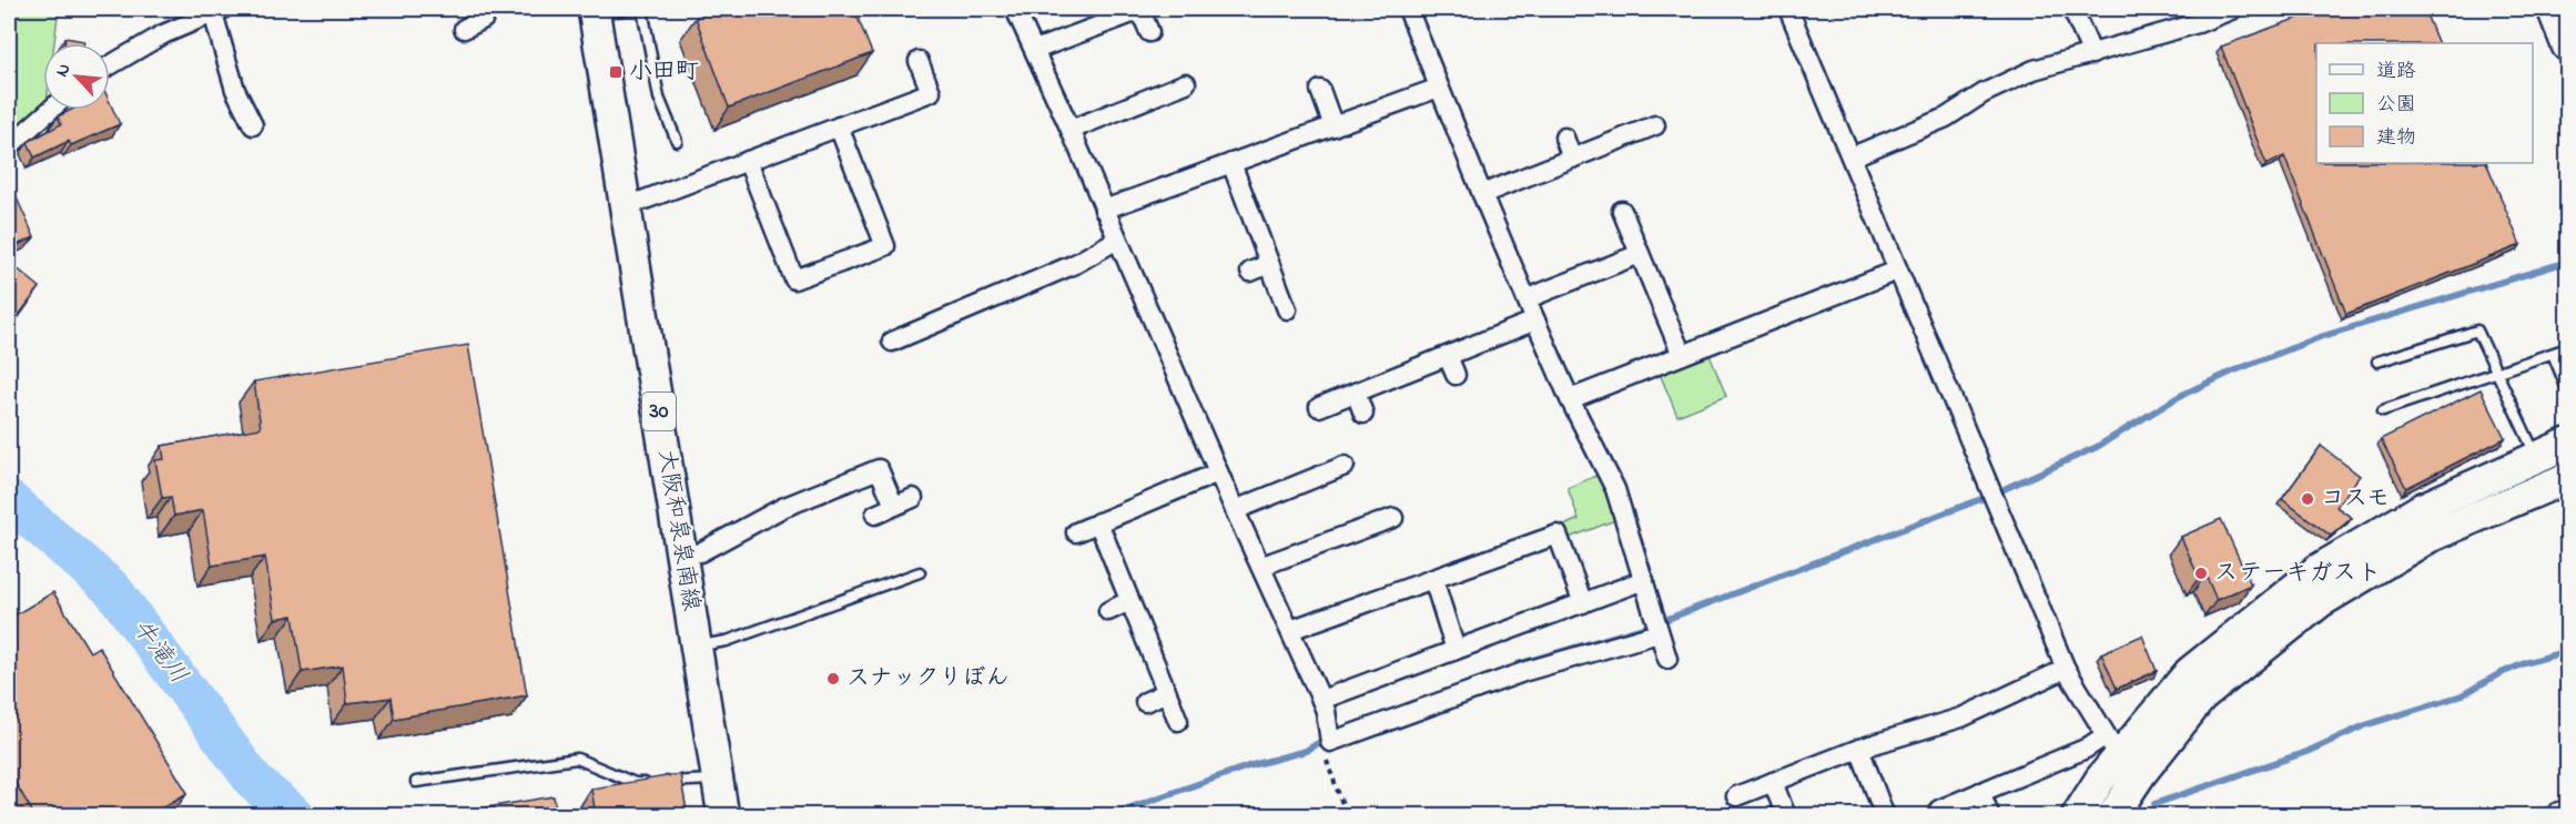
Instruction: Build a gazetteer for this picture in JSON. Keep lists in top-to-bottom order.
{
  "streets": {
    "main road": ["30", "大阪和泉泉南線"]
  },
  "water": ["牛滝川"],
  "places": {
    "transit": ["小田町"],
    "other": ["コスモ", "ステーキガスト", "スナックりぼん"]
  },
  "legend": ["道路", "公園", "建物"],
  "north": "top left"
}
